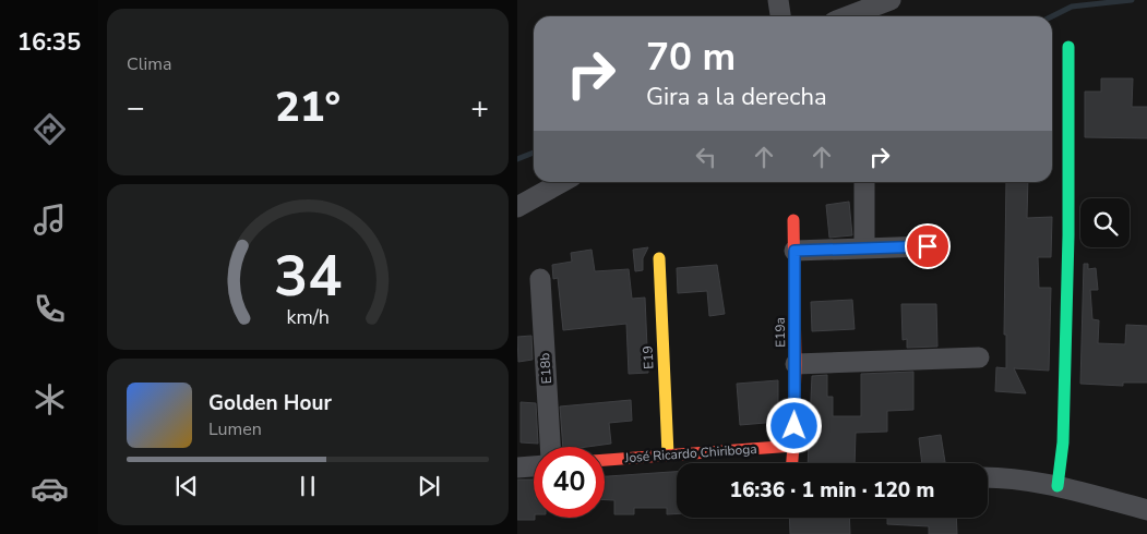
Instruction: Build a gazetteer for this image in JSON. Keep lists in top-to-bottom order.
{
  "streets": {
    "street": [
      "E19a",
      "E19",
      "E18b",
      "José Ricardo Chiriboga"
    ]
  },
  "crossings": [
    ["E19a", "José Ricardo Chiriboga"],
    ["E19", "José Ricardo Chiriboga"]
  ],
  "page": {
    "tabs": "16:35",
    "tile": "Clima",
    "turn": ["70 m", "Gira a la derecha"],
    "heat": ["−", "21°", "+"],
    "song": ["Golden Hour", "Lumen"],
    "limit": "40",
    "trip": "16:36 · 1 min · 120 m",
    "gauge": ["34", "km/h"]
  }
}
